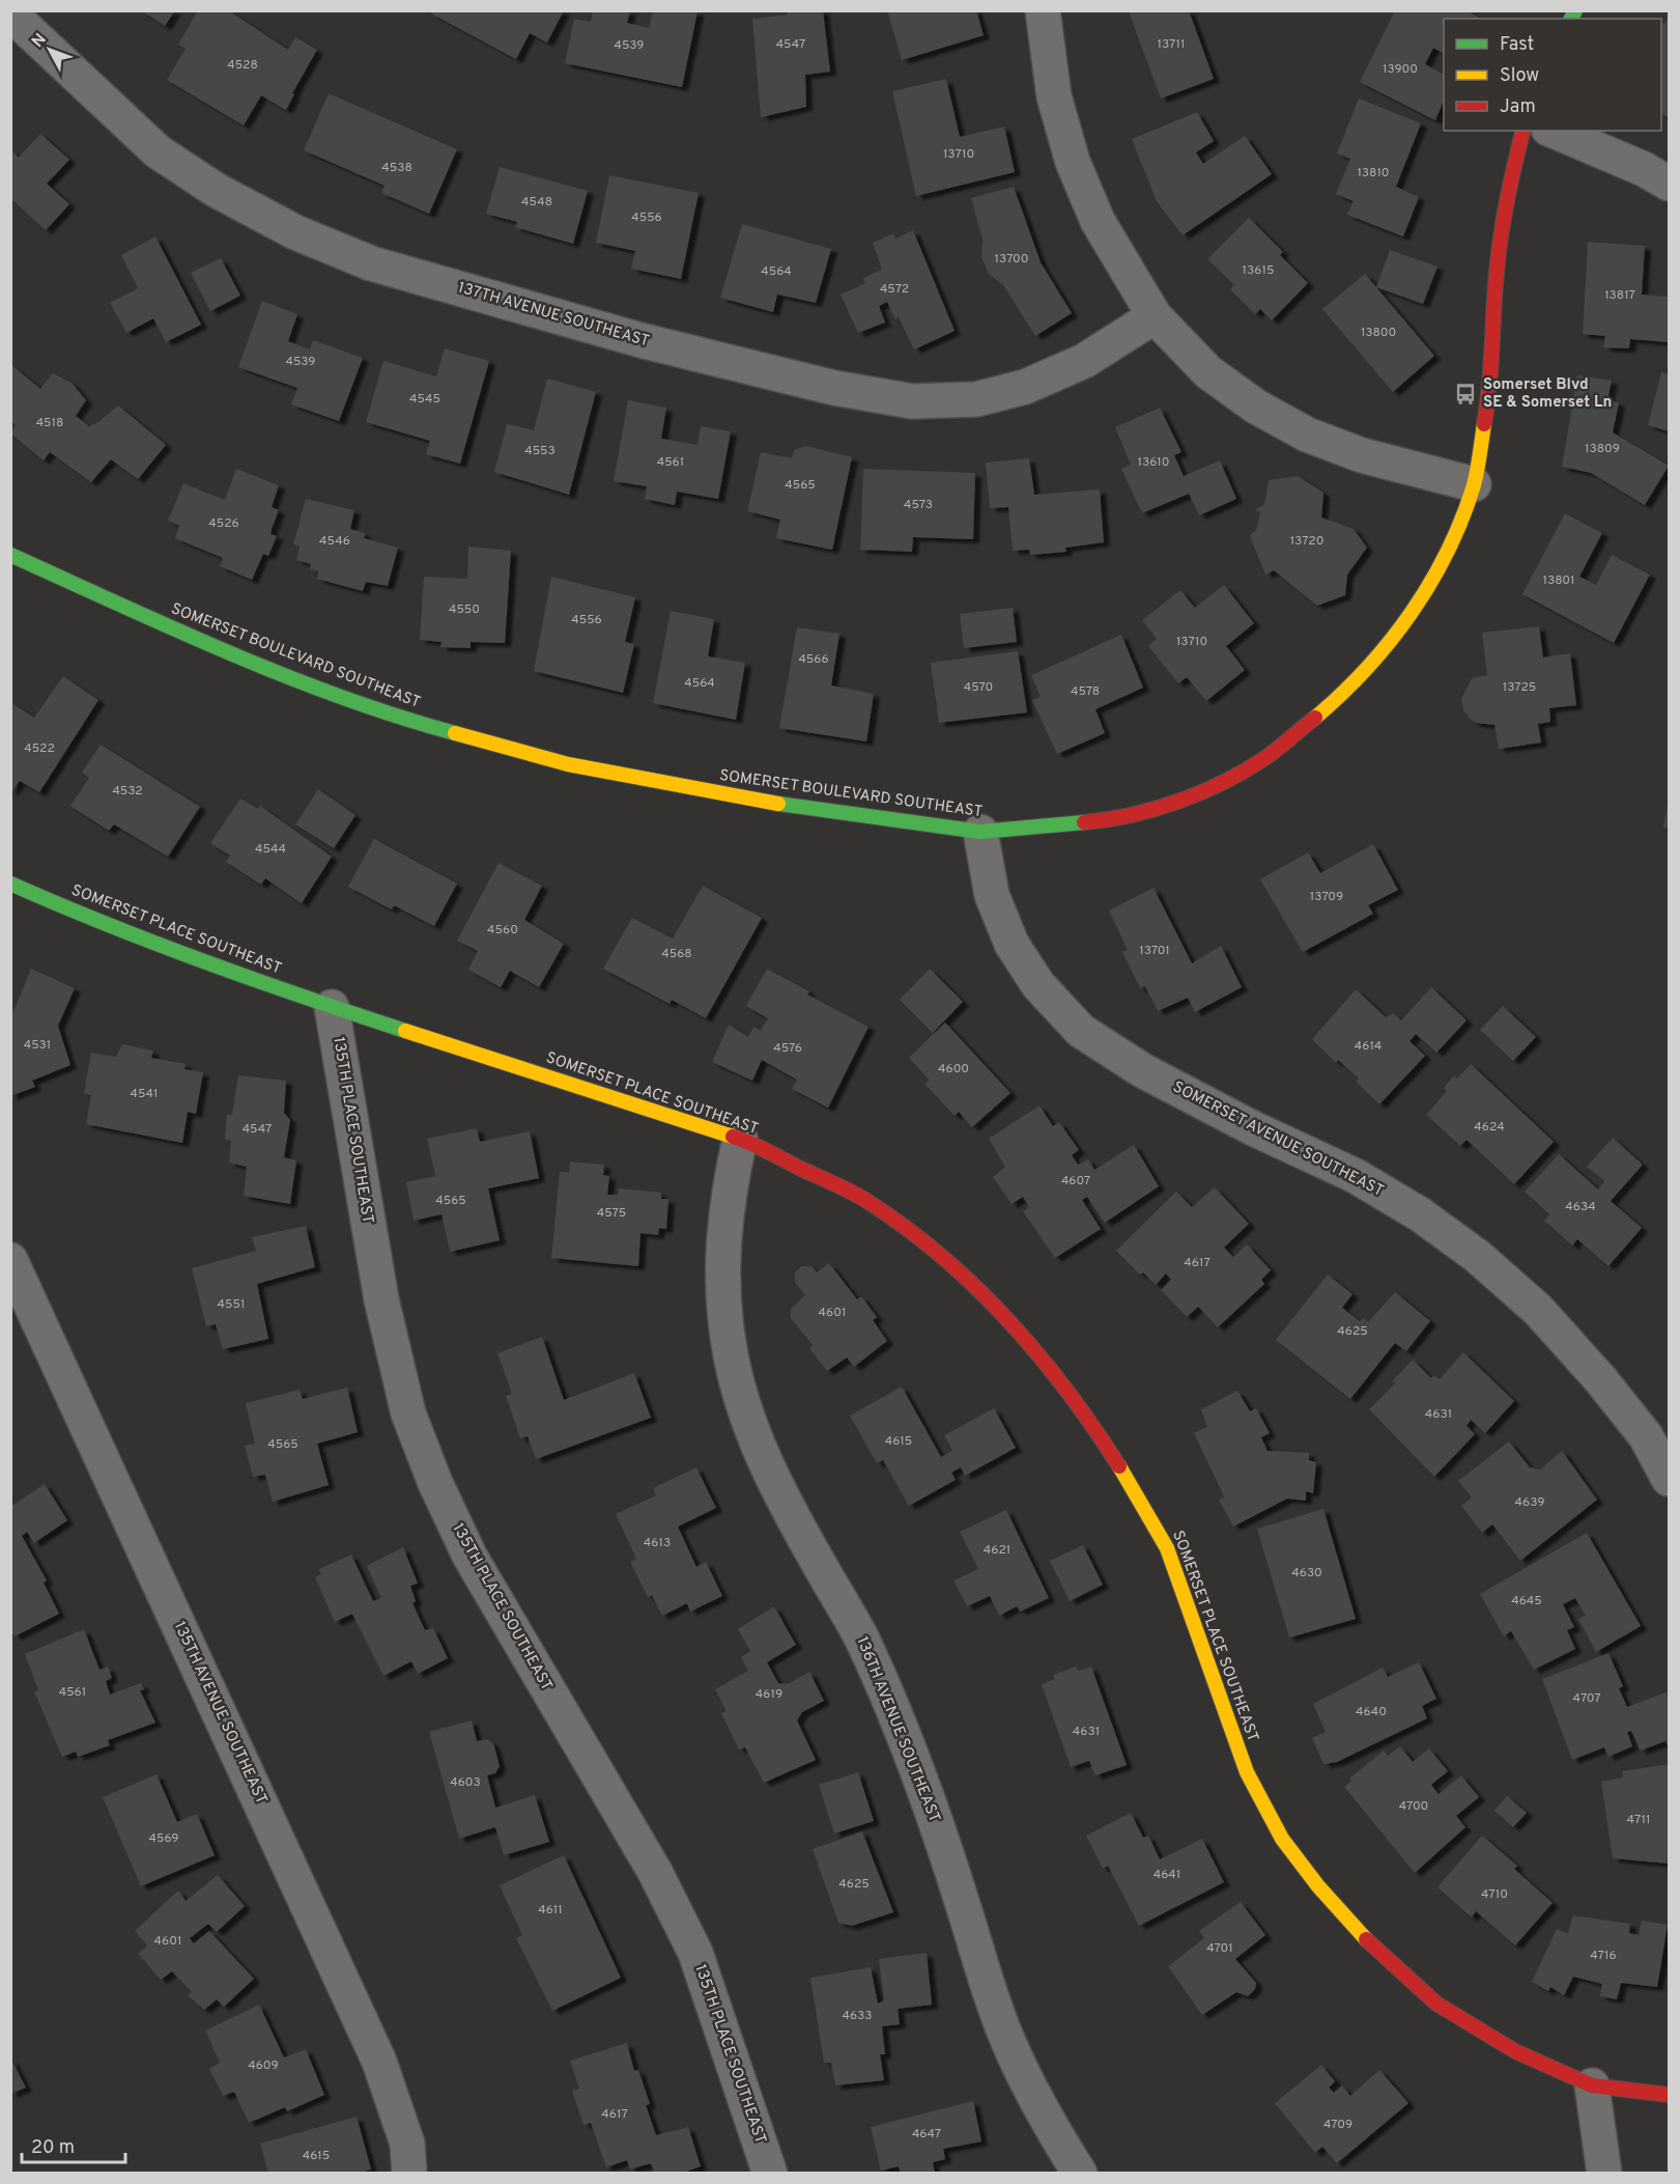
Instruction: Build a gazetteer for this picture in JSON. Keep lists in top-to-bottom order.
{
  "streets": {
    "street": [
      "137TH AVENUE SOUTHEAST",
      "SOMERSET BOULEVARD SOUTHEAST",
      "SOMERSET PLACE SOUTHEAST",
      "135TH PLACE SOUTHEAST",
      "SOMERSET AVENUE SOUTHEAST",
      "135TH AVENUE SOUTHEAST",
      "136TH AVENUE SOUTHEAST"
    ]
  },
  "crossings": [
    ["SOMERSET BOULEVARD SOUTHEAST", "SOMERSET AVENUE SOUTHEAST"],
    ["SOMERSET PLACE SOUTHEAST", "135TH PLACE SOUTHEAST"],
    ["SOMERSET PLACE SOUTHEAST", "136TH AVENUE SOUTHEAST"]
  ],
  "places": {
    "bus stop": ["Somerset Blvd SE & Somerset Ln"]
  },
  "house_numbers": [
    "4547",
    "13711",
    "4539",
    "4528",
    "13900",
    "13710",
    "4538",
    "13810",
    "4548",
    "4556",
    "13700",
    "13615",
    "4564",
    "4572",
    "13817",
    "13800",
    "4539",
    "4545",
    "4518",
    "13809",
    "4553",
    "4561",
    "13610",
    "4565",
    "4573",
    "4526",
    "4546",
    "13720",
    "13801",
    "4550",
    "4556",
    "13710",
    "4566",
    "4564",
    "4570",
    "13725",
    "4578",
    "4522",
    "4532",
    "4544",
    "13709",
    "4560",
    "13701",
    "4568",
    "4531",
    "4614",
    "4576",
    "4600",
    "4541",
    "4624",
    "4547",
    "4607",
    "4565",
    "4634",
    "4575",
    "4617",
    "4551",
    "4601",
    "4625",
    "4631",
    "4615",
    "4565",
    "4639",
    "4613",
    "4621",
    "4630",
    "4645",
    "4561",
    "4619",
    "4707",
    "4640",
    "4631",
    "4603",
    "4700",
    "4711",
    "4569",
    "4641",
    "4625",
    "4710",
    "4611",
    "4601",
    "4701",
    "4716",
    "4633",
    "4609",
    "4617",
    "4709",
    "4647",
    "4615"
  ],
  "legend": ["Fast", "Slow", "Jam"],
  "scale_bar": "20 m",
  "north": "top left"
}
